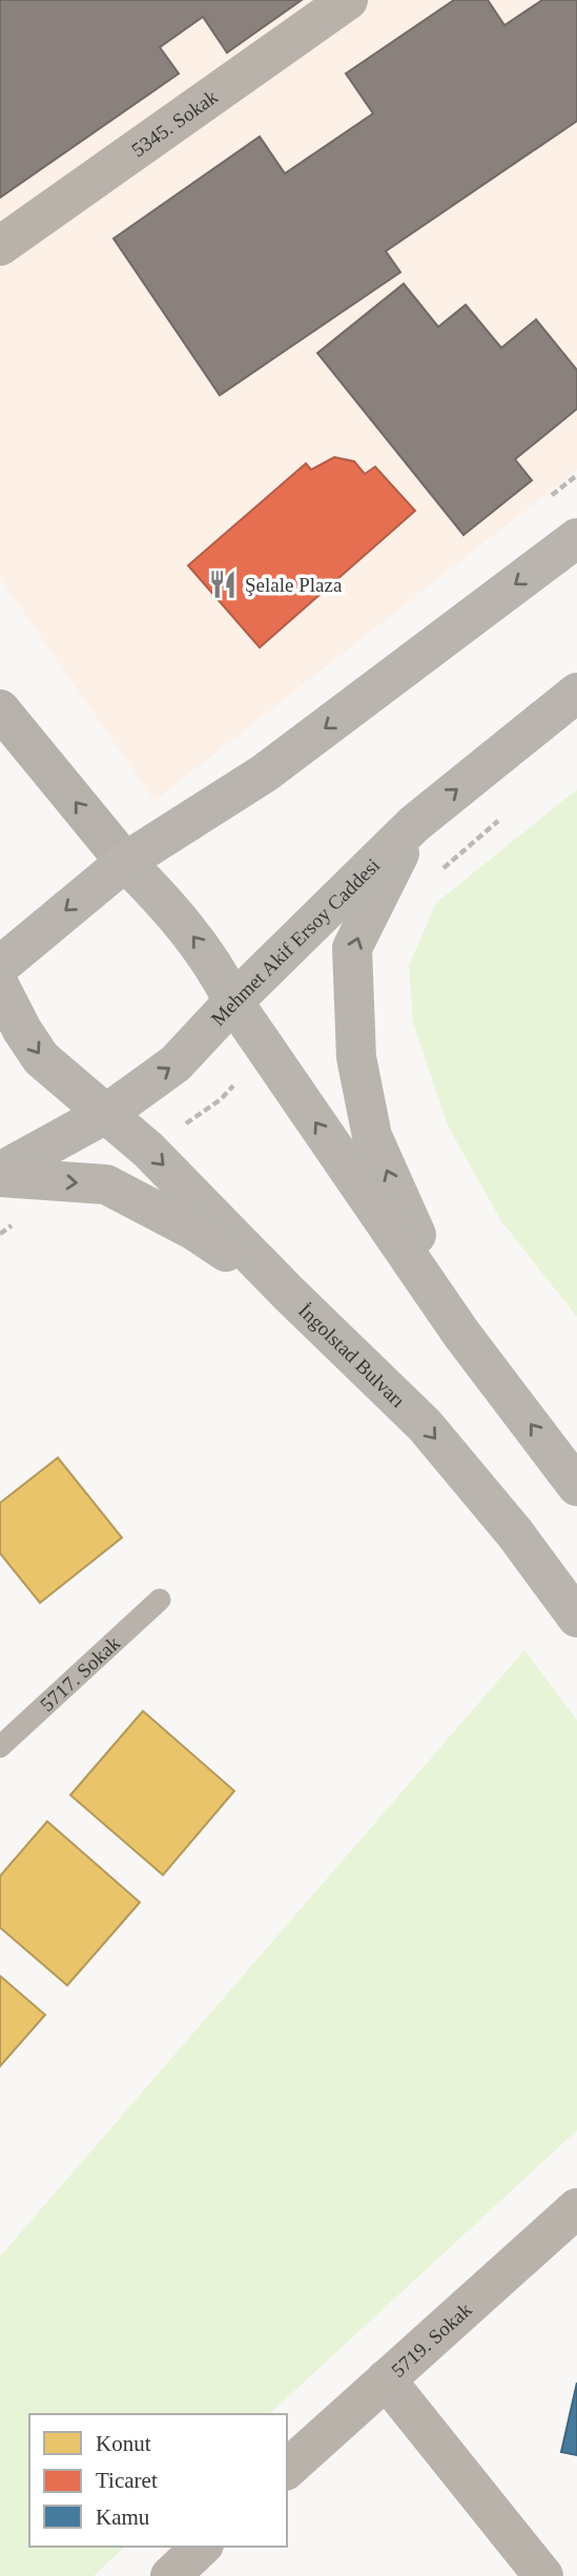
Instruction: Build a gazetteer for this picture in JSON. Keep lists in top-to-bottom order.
{
  "streets": {
    "main road": ["Mehmet Akif Ersoy Caddesi", "İngolstad Bulvarı"],
    "street": ["5345. Sokak", "5719. Sokak"],
    "lane": ["5717. Sokak"]
  },
  "crossings": [
    ["Mehmet Akif Ersoy Caddesi", "İngolstad Bulvarı"]
  ],
  "places": {
    "restaurant": ["Şelale Plaza"]
  },
  "legend": ["Konut", "Ticaret", "Kamu"]
}
